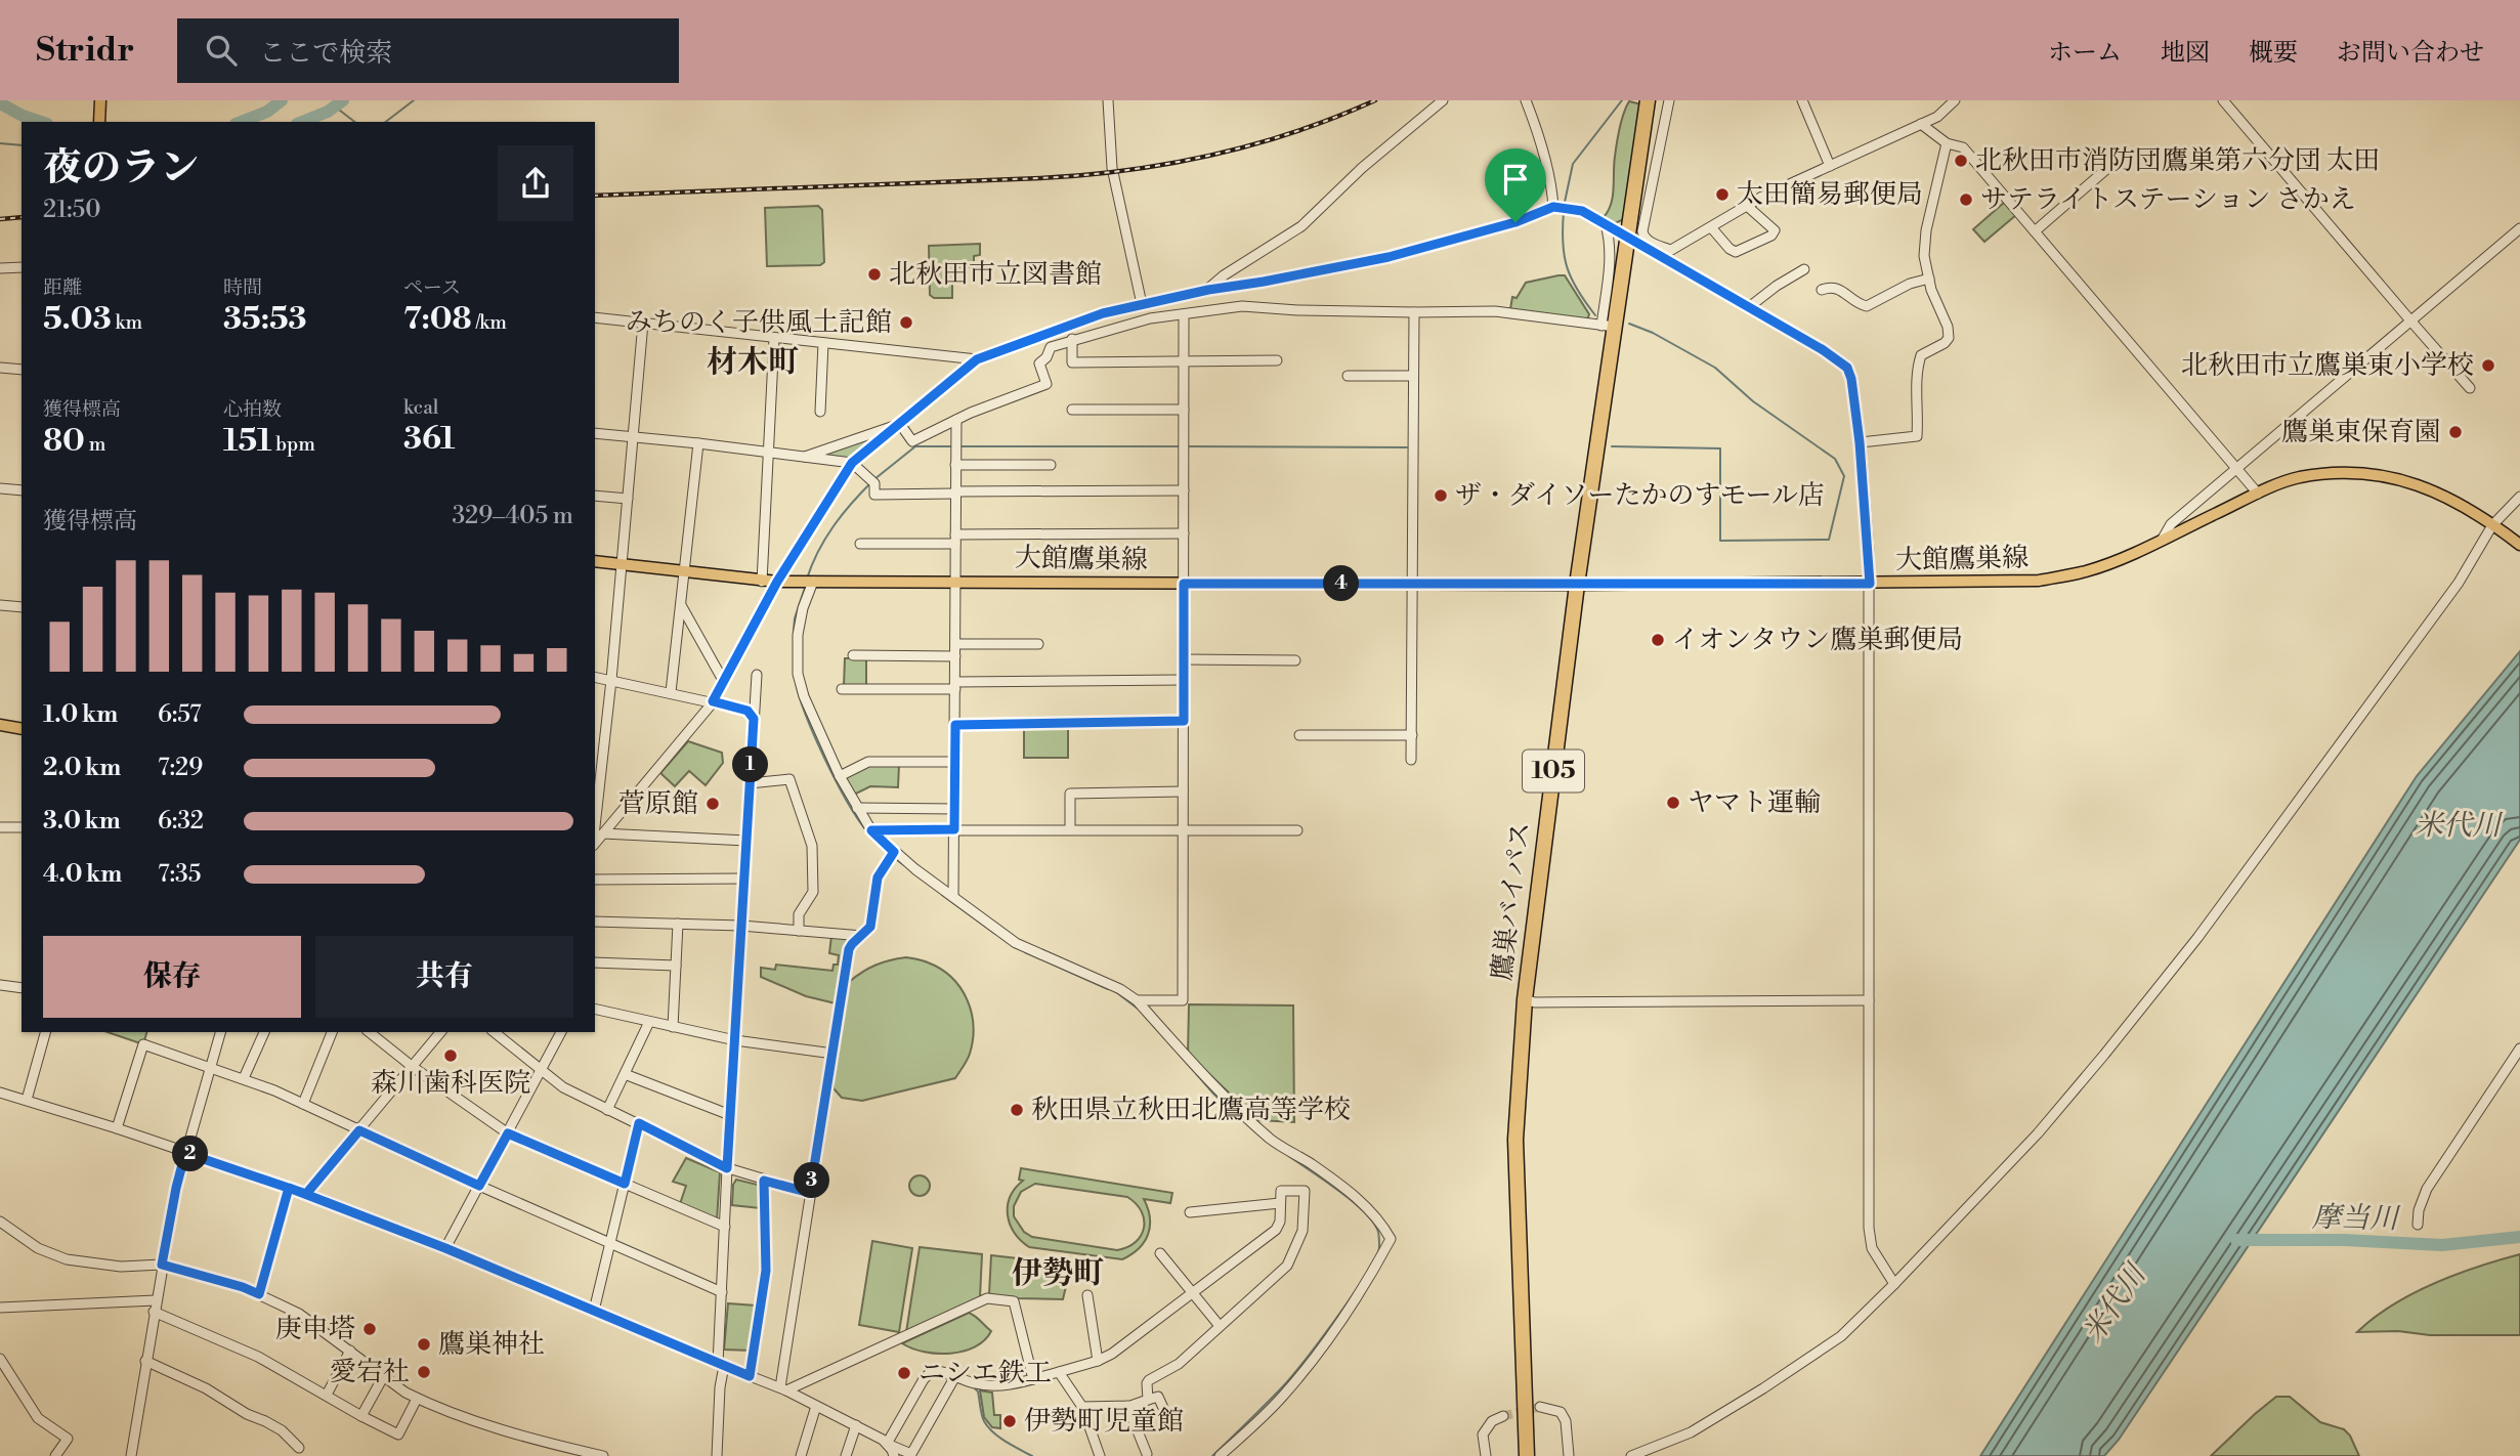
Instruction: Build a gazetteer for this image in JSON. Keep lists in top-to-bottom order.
{
  "streets": {
    "highway": ["105", "鷹巣バイパス"],
    "main road": ["大館鷹巣線"]
  },
  "crossings": [
    ["大館鷹巣線", "鷹巣バイパス"]
  ],
  "districts": ["材木町", "伊勢町"],
  "water": ["米代川", "摩当川"],
  "places": [
    "北秋田市消防団鷹巣第六分団 太田",
    "太田簡易郵便局",
    "サテライトステーション さかえ",
    "北秋田市立図書館",
    "みちのく子供風土記館",
    "北秋田市立鷹巣東小学校",
    "鷹巣東保育園",
    "ザ・ダイソーたかのすモール店",
    "イオンタウン鷹巣郵便局",
    "ヤマト運輸",
    "菅原館",
    "森川歯科医院",
    "秋田県立秋田北鷹高等学校",
    "庚申塔",
    "鷹巣神社",
    "愛宕社",
    "ニシエ鉄工",
    "伊勢町児童館"
  ],
  "page": {
    "header": "Stridr",
    "search": "ここで検索",
    "nav": [
      "ホーム",
      "地図",
      "概要",
      "お問い合わせ"
    ],
    "heading": ["夜のラン", "21:50"],
    "stats": [
      ["距離", "5.03 km"],
      ["時間", "35:53"],
      ["ペース", "7:08 /km"],
      ["獲得標高", "80 m"],
      ["心拍数", "151 bpm"],
      ["kcal", "361"]
    ],
    "chart": ["獲得標高", "329–405 m"],
    "pins": [
      "4",
      "1",
      "2",
      "3"
    ],
    "list": [
      {
        "name": "1.0 km",
        "note": "6:57"
      },
      {
        "name": "2.0 km",
        "note": "7:29"
      },
      {
        "name": "3.0 km",
        "note": "6:32"
      },
      {
        "name": "4.0 km",
        "note": "7:35"
      }
    ],
    "buttons": ["保存", "共有"]
  }
}
